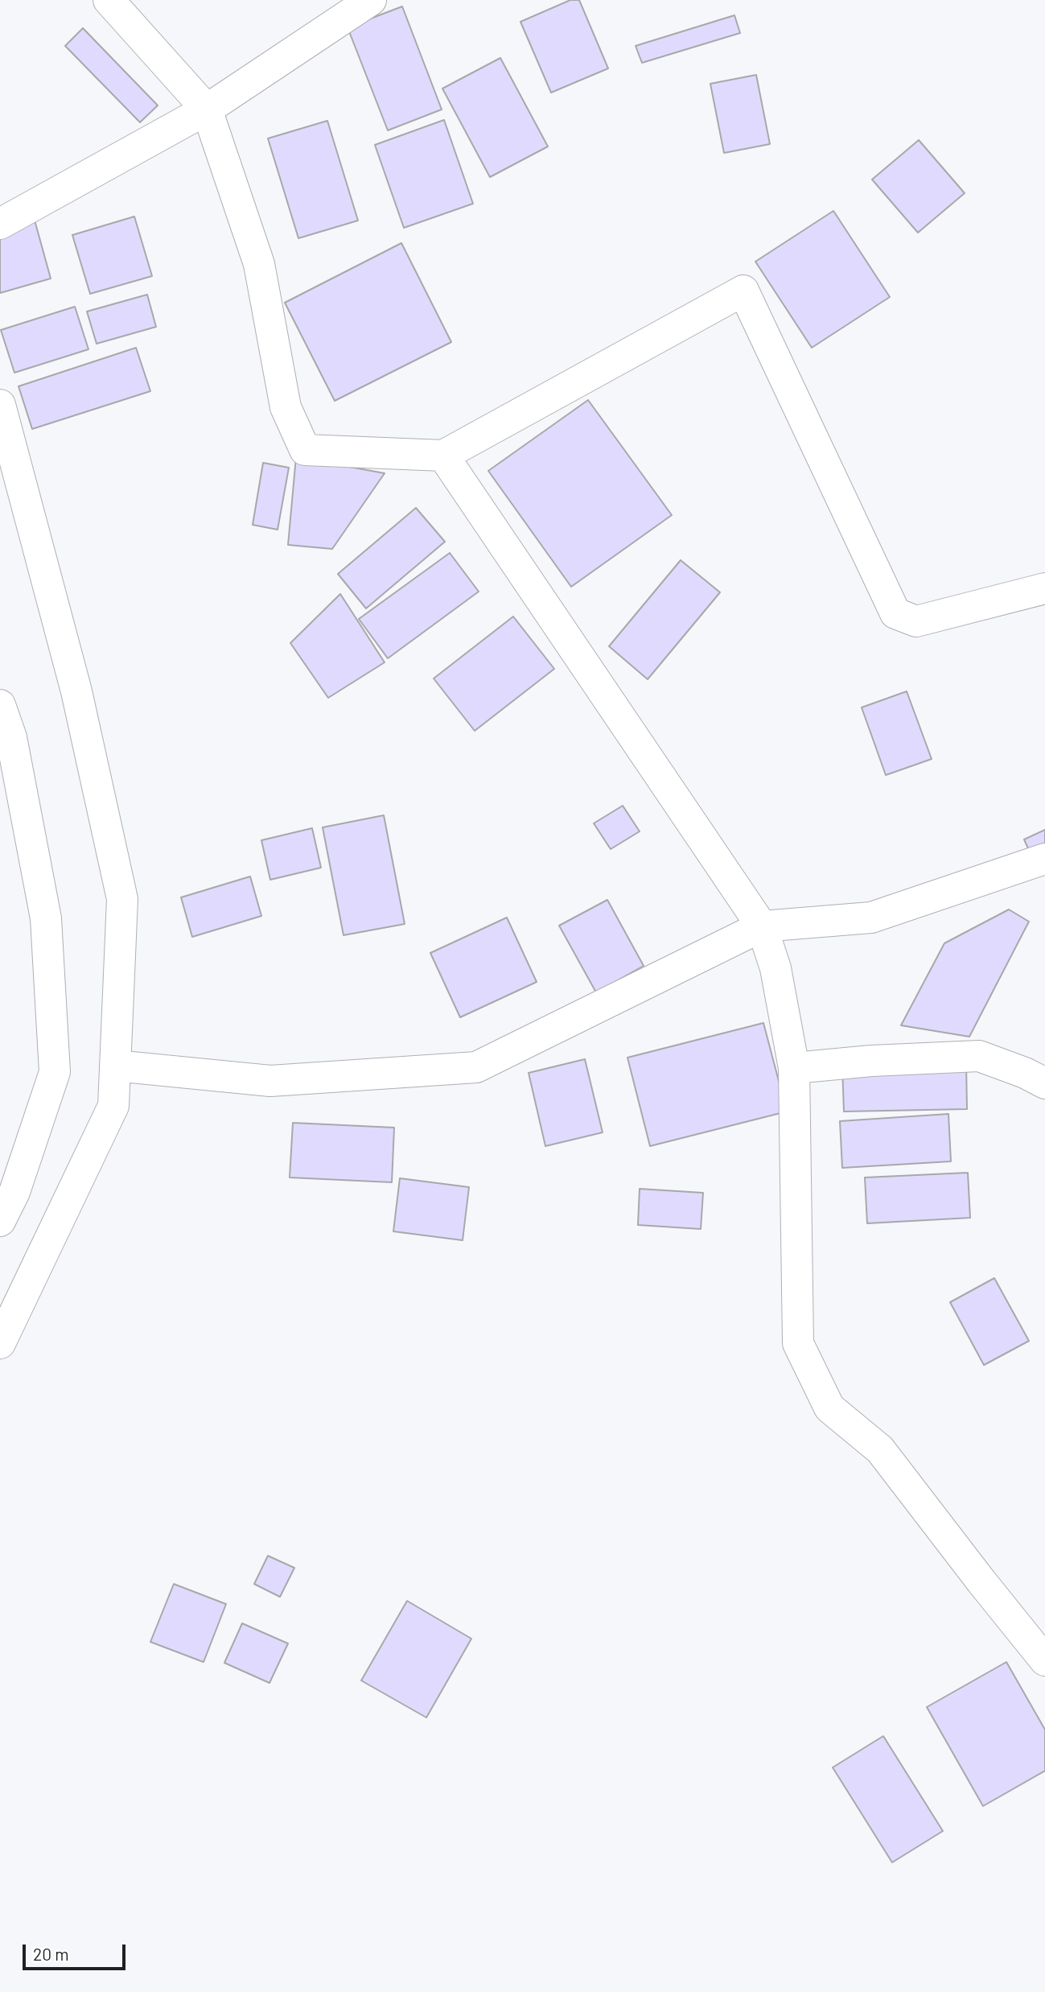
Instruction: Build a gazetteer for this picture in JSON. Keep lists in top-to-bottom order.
{
  "scale_bar": "20 m"
}
